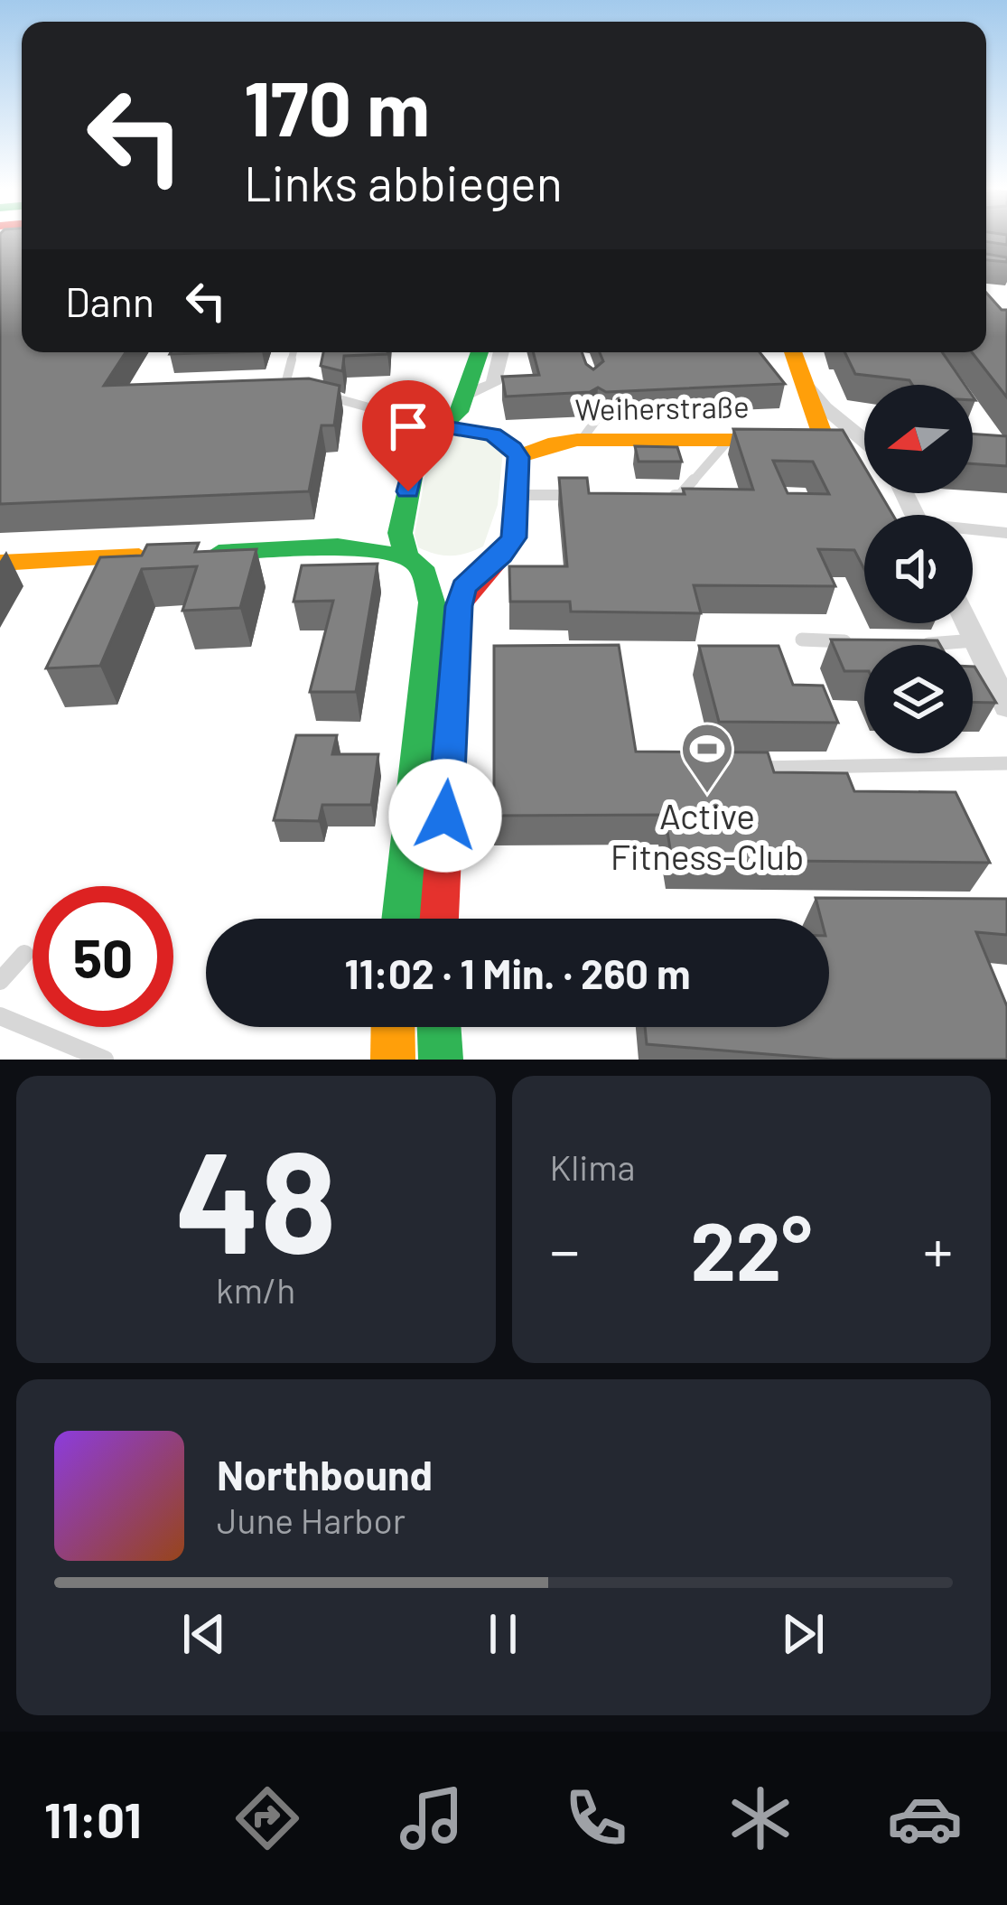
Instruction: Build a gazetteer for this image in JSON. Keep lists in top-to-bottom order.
{
  "streets": {
    "main road": ["Weiherstraße"]
  },
  "places": {
    "sports": ["Active Fitness-Club"]
  },
  "north": "left",
  "page": {
    "turn": ["170 m", "Links abbiegen"],
    "then": "Dann",
    "limit": "50",
    "trip": "11:02 · 1 Min. · 260 m",
    "tile": [
      ["48", "km/h"],
      "Klima"
    ],
    "heat": ["−", "22°", "+"],
    "song": ["Northbound", "June Harbor"],
    "tabs": "11:01"
  }
}
